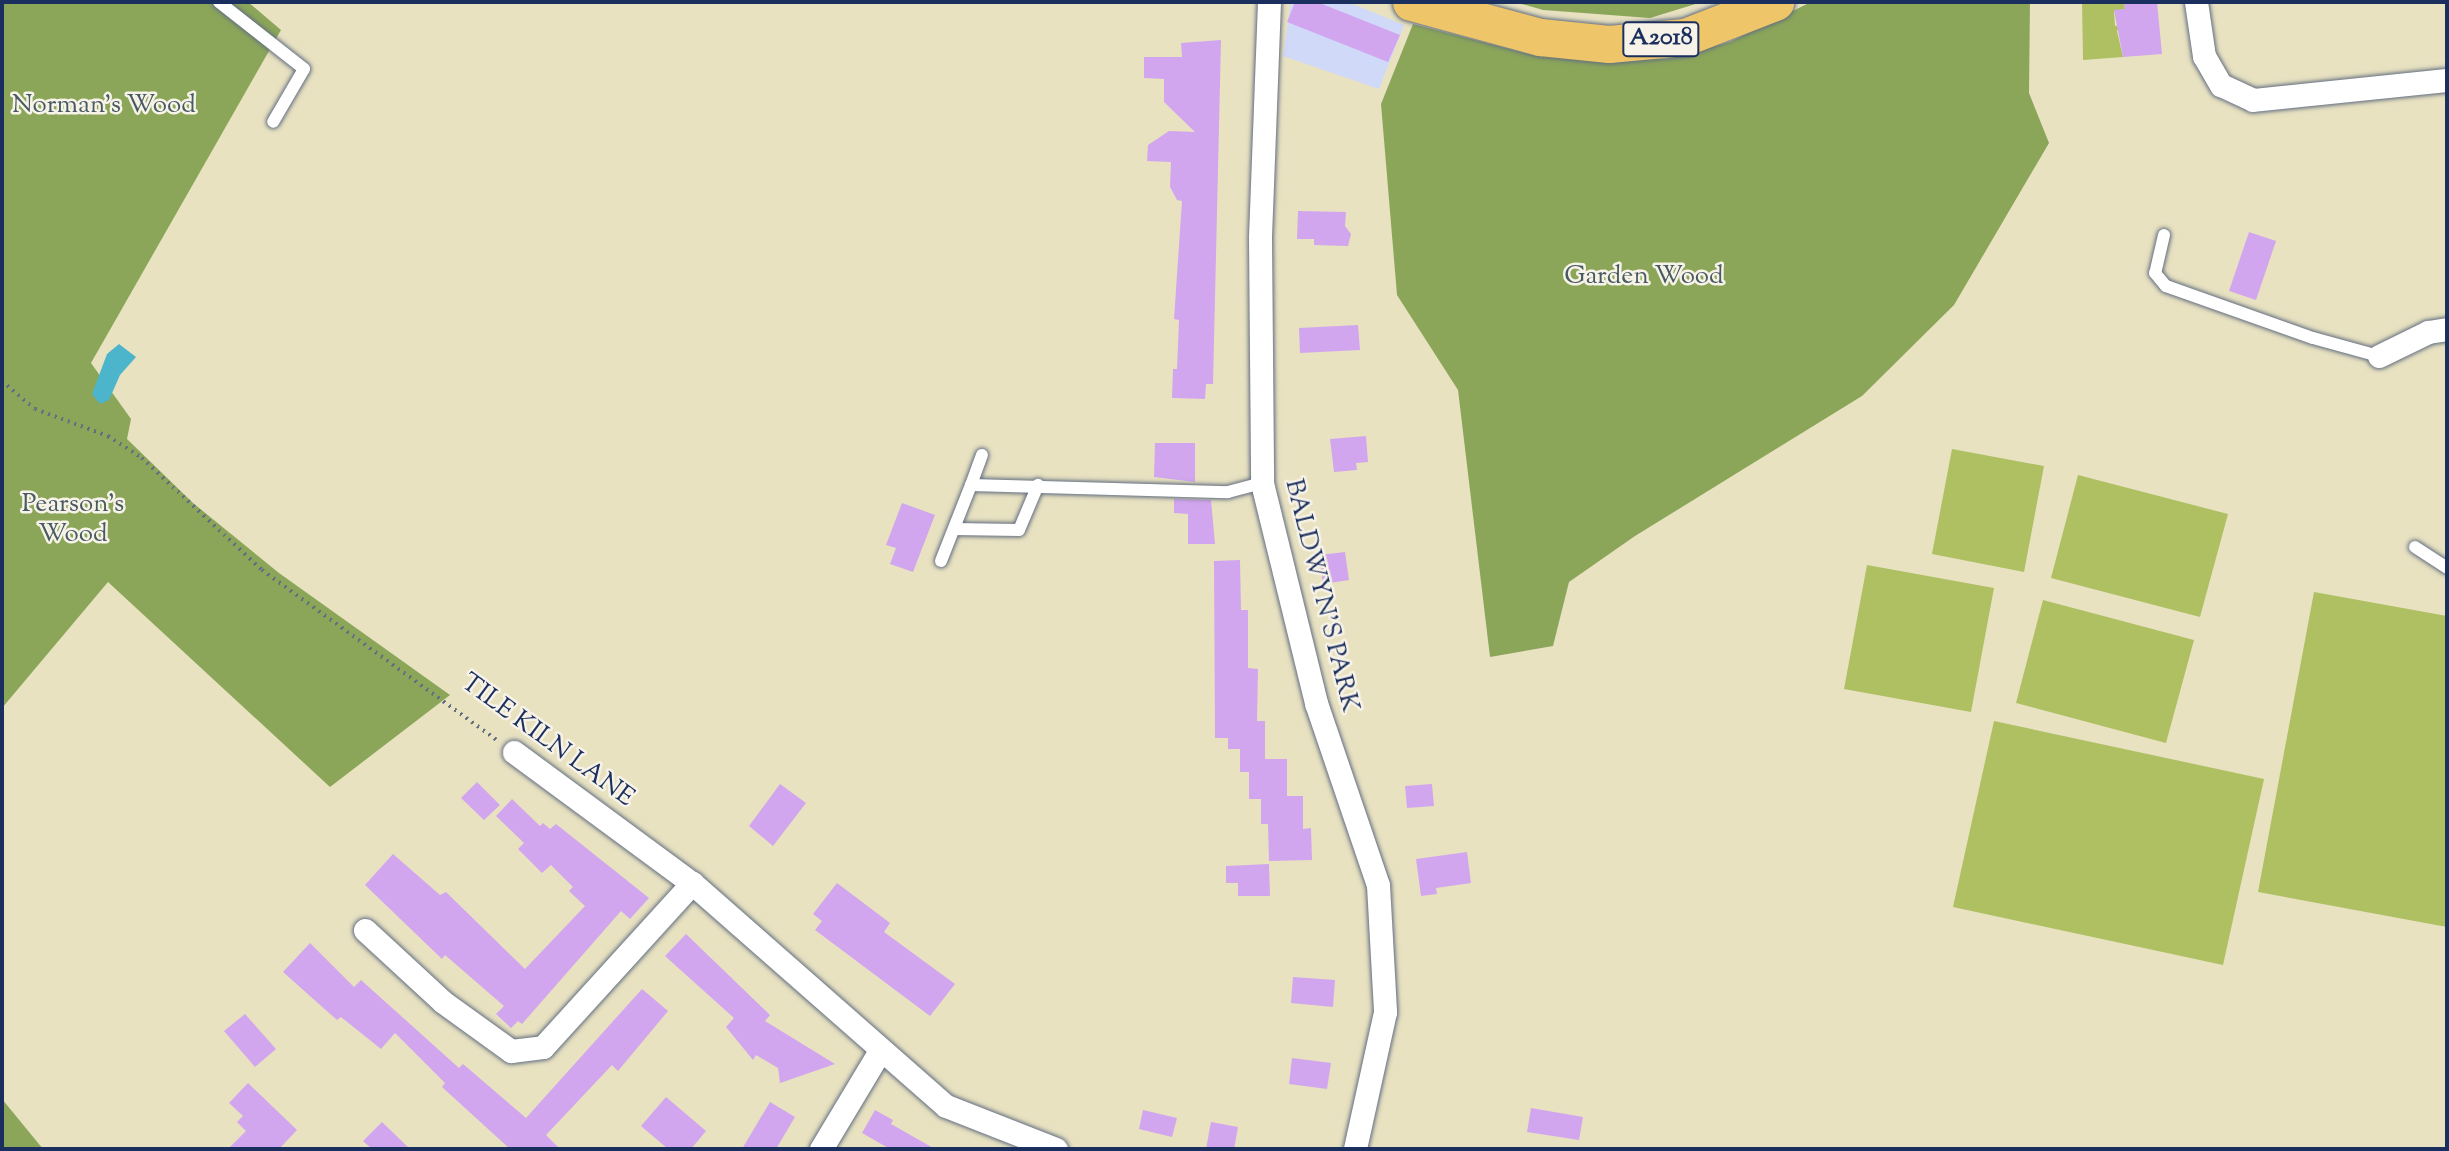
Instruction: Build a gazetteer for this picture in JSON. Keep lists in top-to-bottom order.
{
  "streets": {
    "main road": ["A2018"],
    "street": ["BALDWYN'S PARK", "TILE KILN LANE"]
  },
  "parks": ["Norman's Wood", "Garden Wood", "Pearson's Wood"]
}
